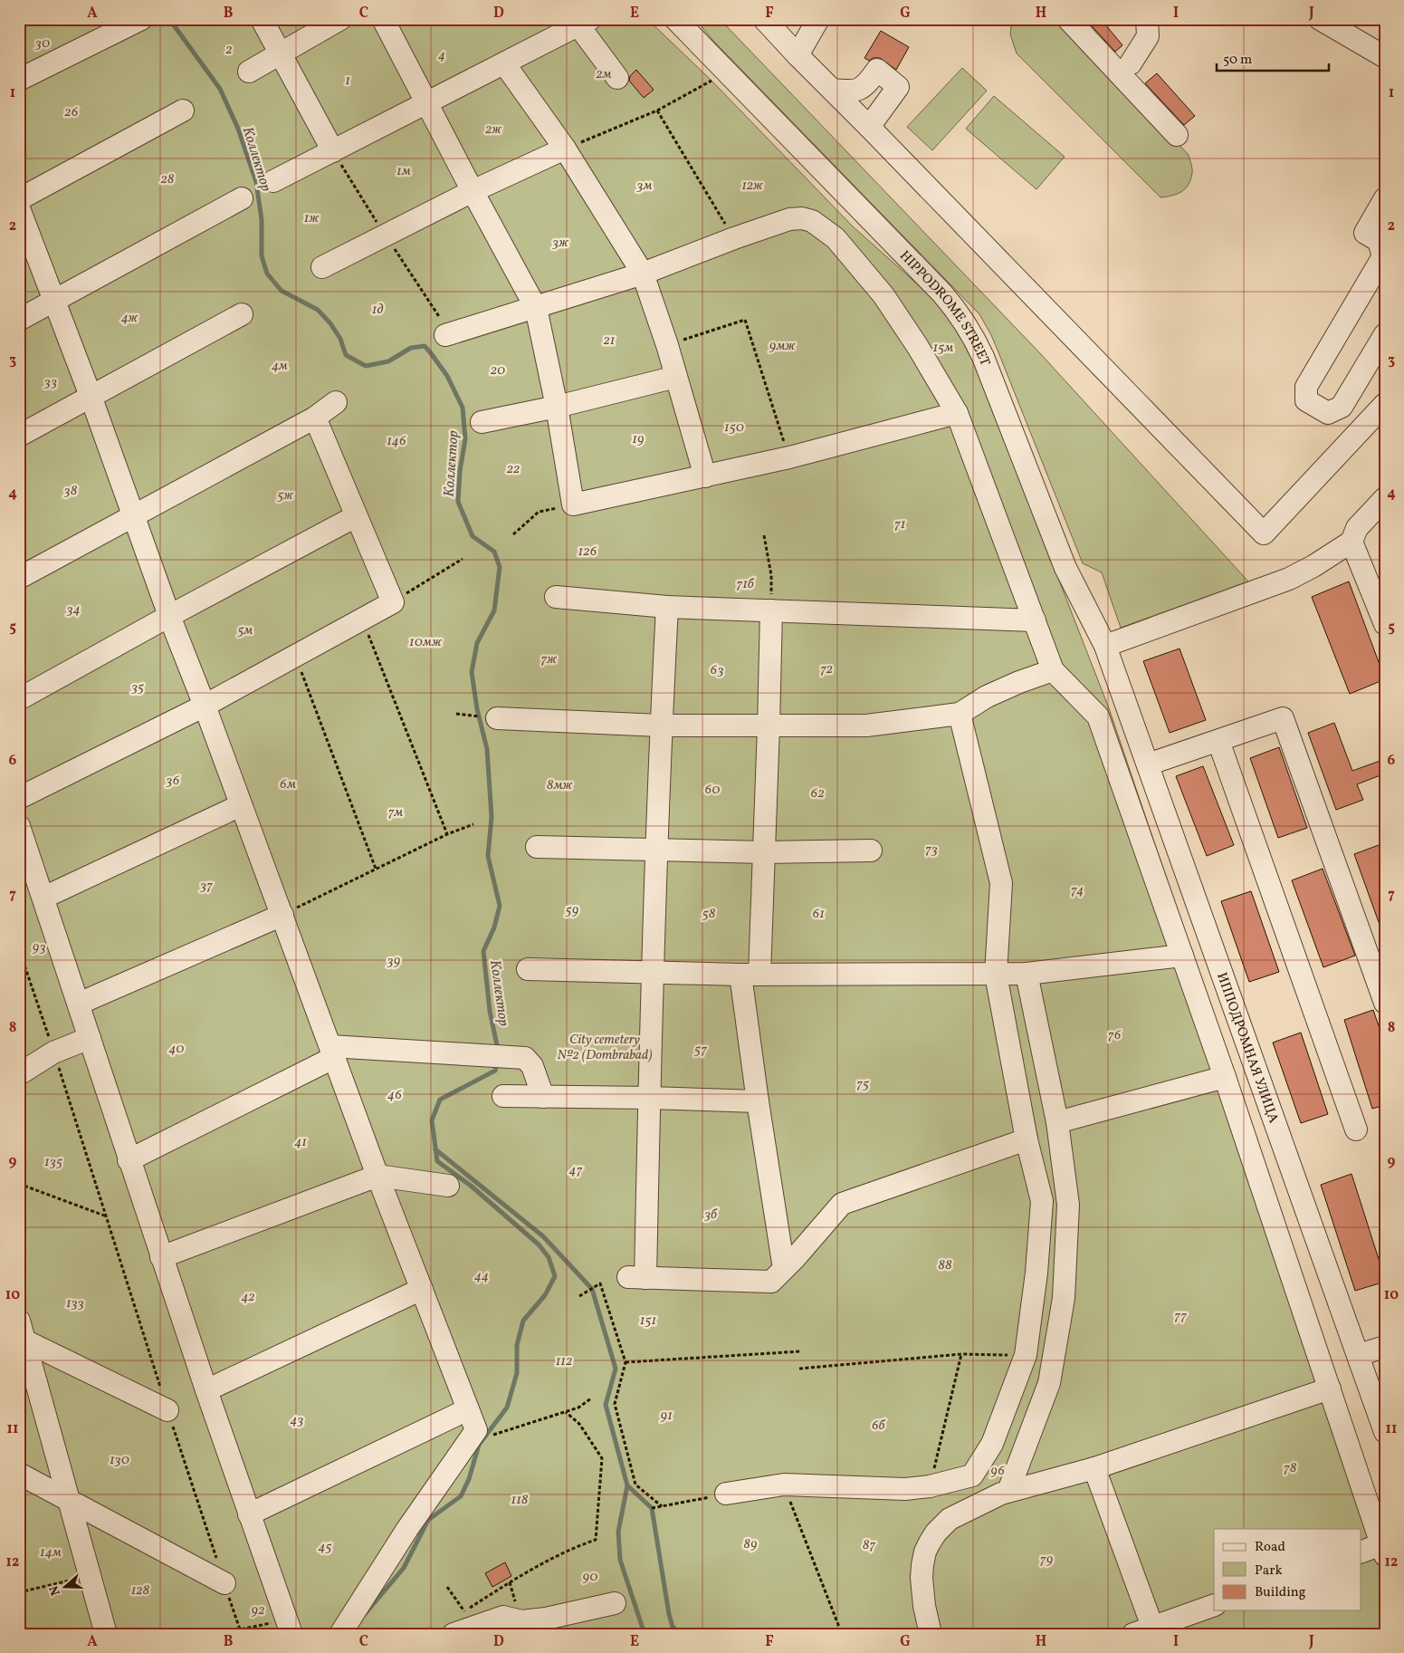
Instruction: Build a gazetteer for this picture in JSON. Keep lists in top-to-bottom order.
{
  "streets": {
    "street": ["HIPPODROME STREET", "ИППОДРОМНАЯ УЛИЦА"]
  },
  "crossings": [
    ["HIPPODROME STREET", "ИППОДРОМНАЯ УЛИЦА"]
  ],
  "water": ["Коллектор"],
  "parks": [
    "30",
    "2",
    "4",
    "2м",
    "1",
    "26",
    "2ж",
    "1м",
    "28",
    "3м",
    "12ж",
    "1ж",
    "3ж",
    "1д",
    "4ж",
    "21",
    "9мж",
    "15м",
    "4м",
    "20",
    "33",
    "150",
    "19",
    "146",
    "22",
    "38",
    "5ж",
    "71",
    "126",
    "71б",
    "34",
    "5м",
    "10мж",
    "7ж",
    "72",
    "63",
    "35",
    "36",
    "6м",
    "8мж",
    "60",
    "62",
    "7м",
    "73",
    "37",
    "74",
    "59",
    "58",
    "61",
    "93",
    "39",
    "76",
    "City cemetery №2 (Dombrabad)",
    "40",
    "57",
    "75",
    "46",
    "41",
    "135",
    "47",
    "3б",
    "88",
    "44",
    "42",
    "133",
    "77",
    "151",
    "112",
    "91",
    "43",
    "6б",
    "130",
    "78",
    "96",
    "118",
    "89",
    "87",
    "45",
    "14м",
    "79",
    "90",
    "128",
    "92"
  ],
  "legend": ["Road", "Park", "Building"],
  "scale_bar": "50 m",
  "north": "left",
  "grid": {
    "columns": [
      "A",
      "B",
      "C",
      "D",
      "E",
      "F",
      "G",
      "H",
      "I",
      "J"
    ],
    "rows": [
      "1",
      "2",
      "3",
      "4",
      "5",
      "6",
      "7",
      "8",
      "9",
      "10",
      "11",
      "12"
    ]
  }
}
